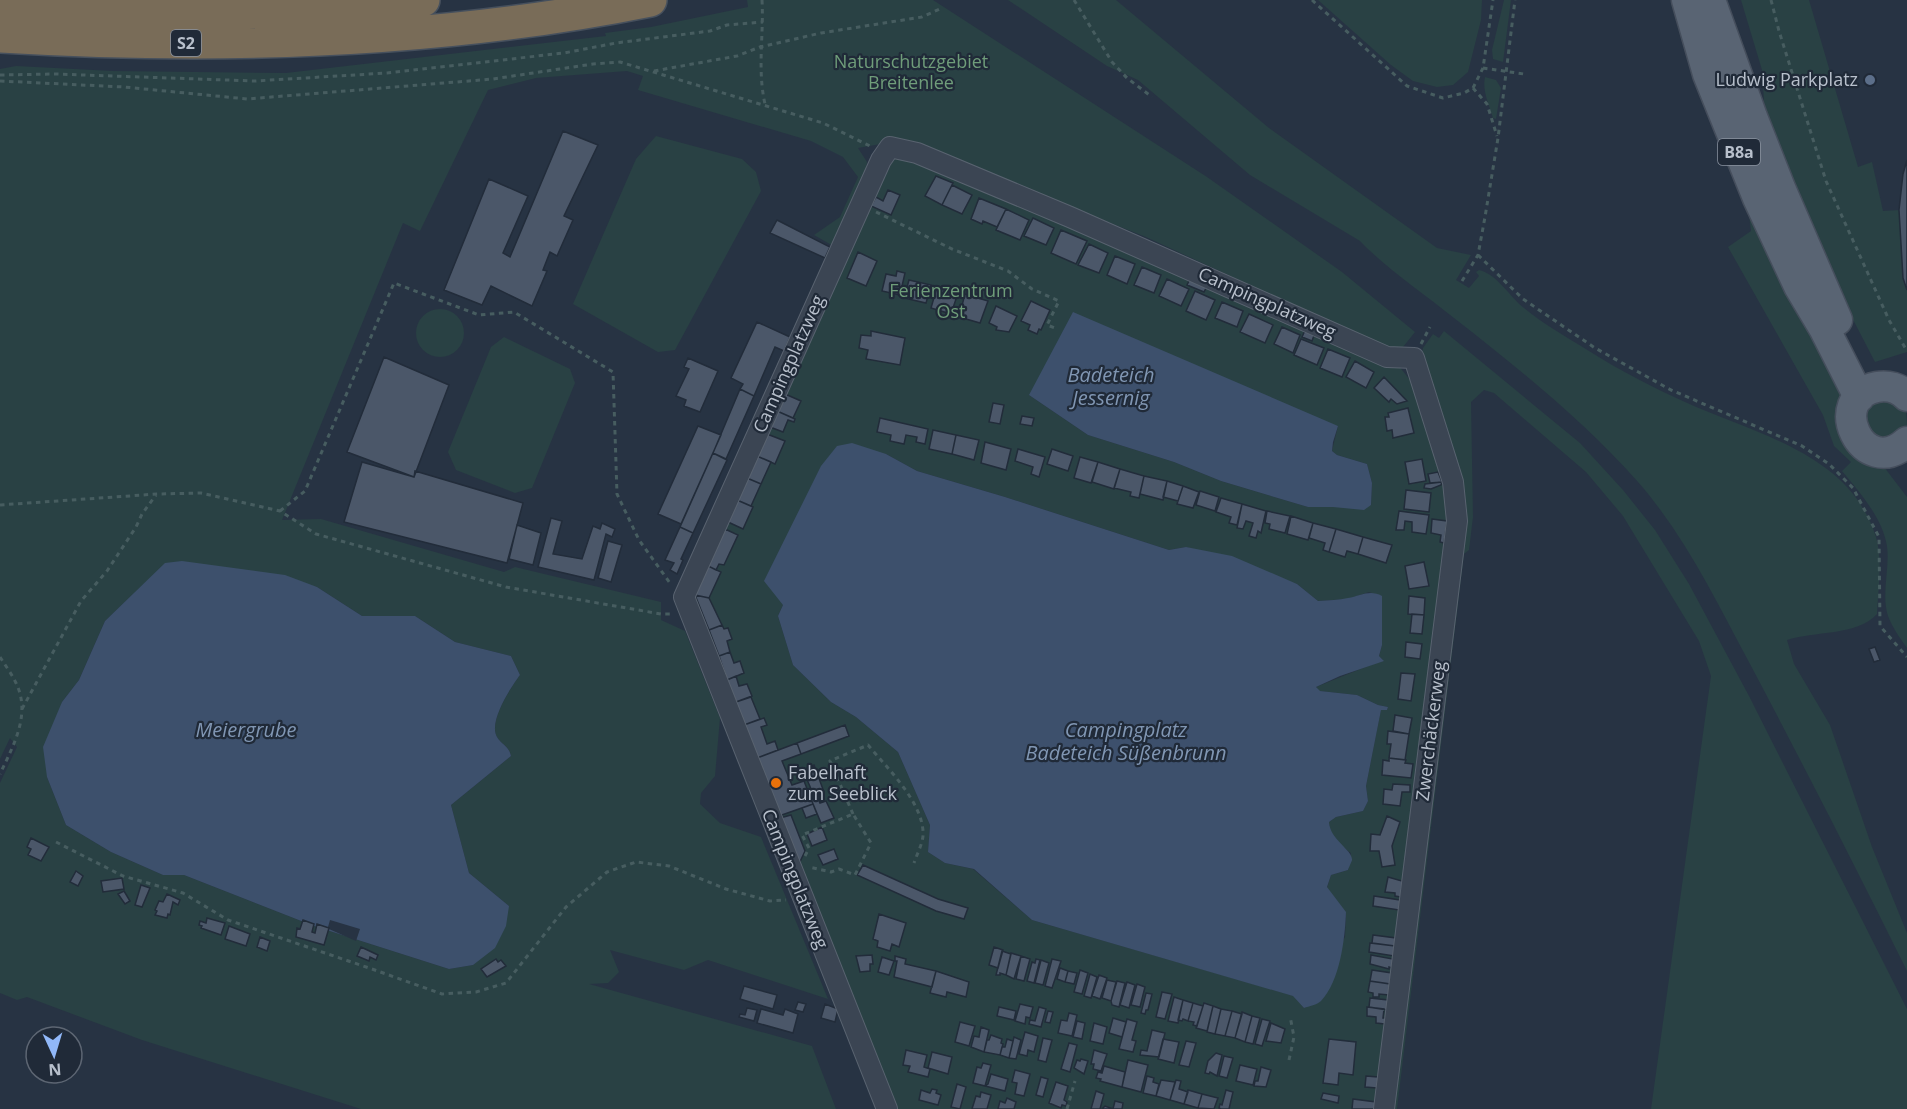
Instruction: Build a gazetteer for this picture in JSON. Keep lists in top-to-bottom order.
{
  "streets": {
    "highway": ["S2"],
    "main road": ["B8a"],
    "street": ["Campingplatzweg", "Zwerchäckerweg"]
  },
  "crossings": [
    ["Campingplatzweg", "Zwerchäckerweg"]
  ],
  "water": ["Badeteich Jessernig", "Meiergrube", "Campingplatz Badeteich Süßenbrunn"],
  "parks": ["Naturschutzgebiet Breitenlee", "Ferienzentrum Ost"],
  "places": ["Ludwig Parkplatz", "Fabelhaft zum Seeblick"],
  "north": "bottom"
}
